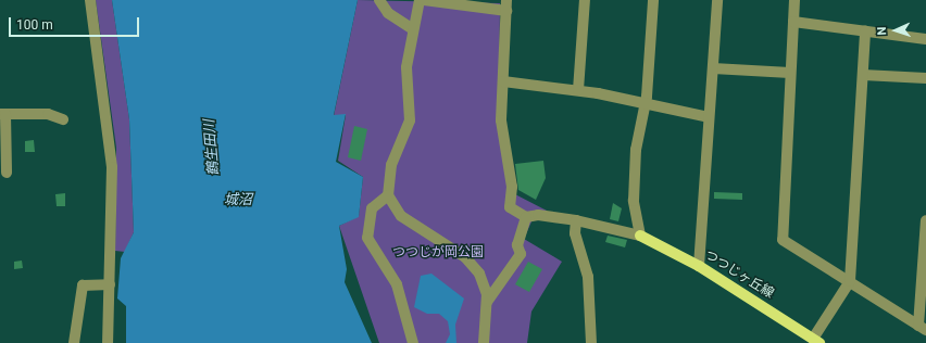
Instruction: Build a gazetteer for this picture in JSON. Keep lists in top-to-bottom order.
{
  "streets": {
    "main road": ["つつじヶ丘線"]
  },
  "water": ["鶴生田川", "城沼"],
  "parks": ["つつじが岡公園"],
  "scale_bar": "100 m",
  "north": "left"
}
